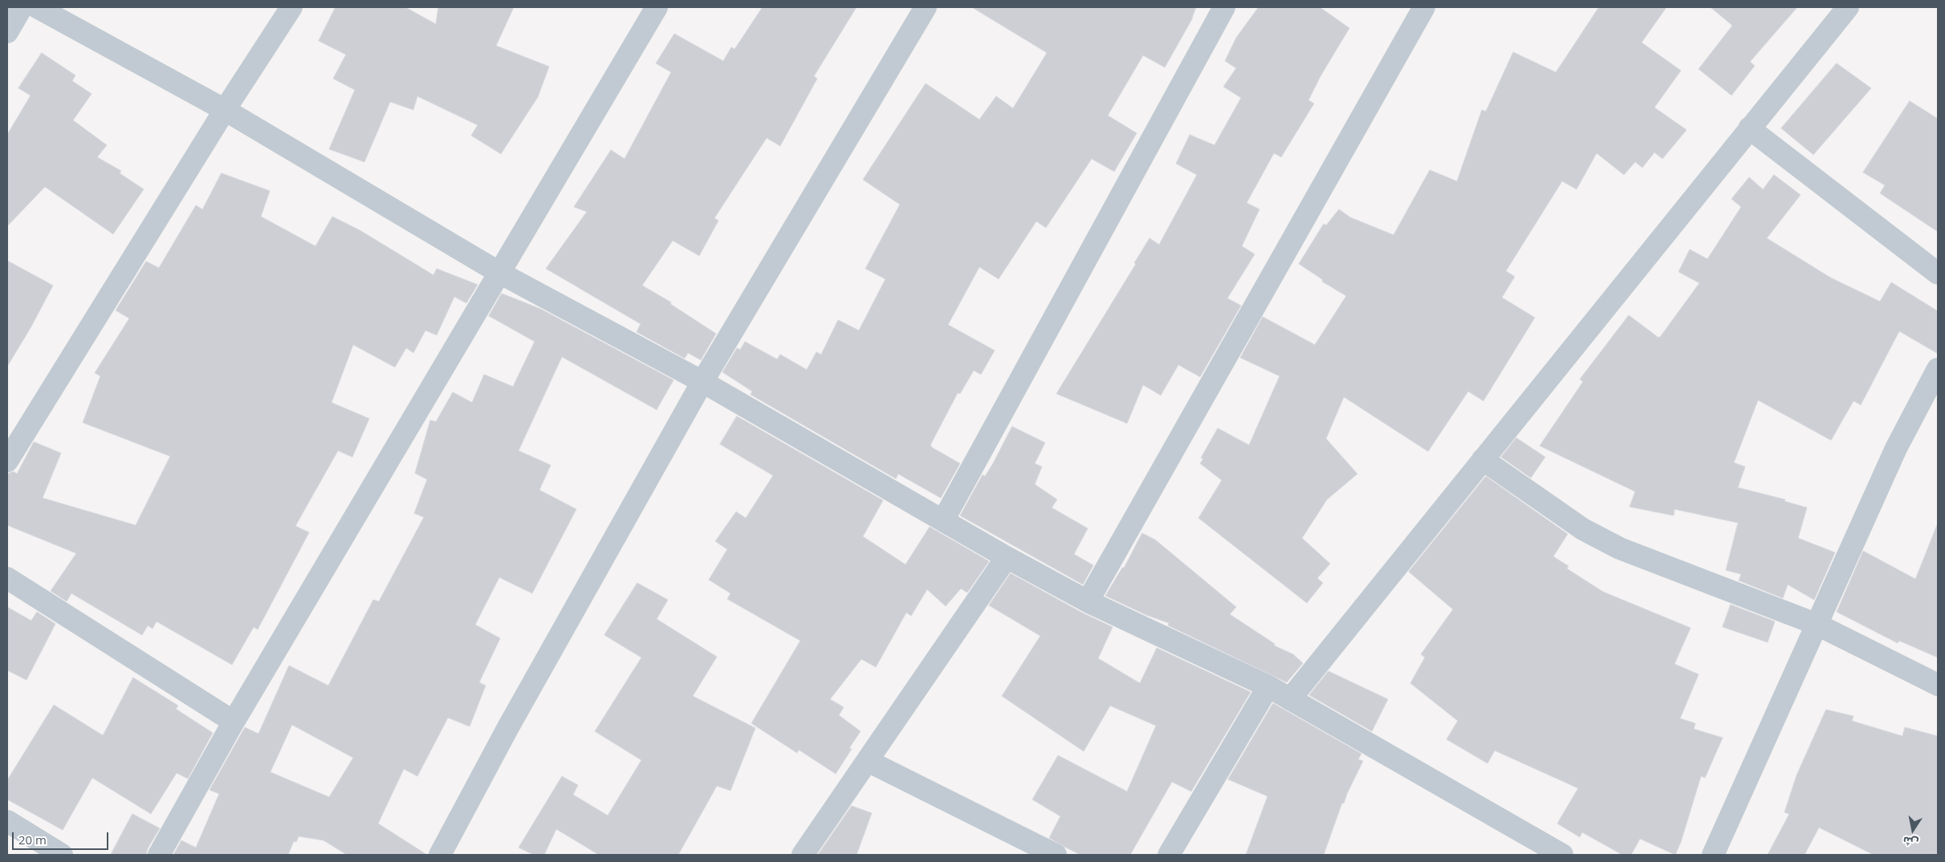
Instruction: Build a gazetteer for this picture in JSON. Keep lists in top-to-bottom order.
{
  "scale_bar": "20 m",
  "north": "bottom"
}
